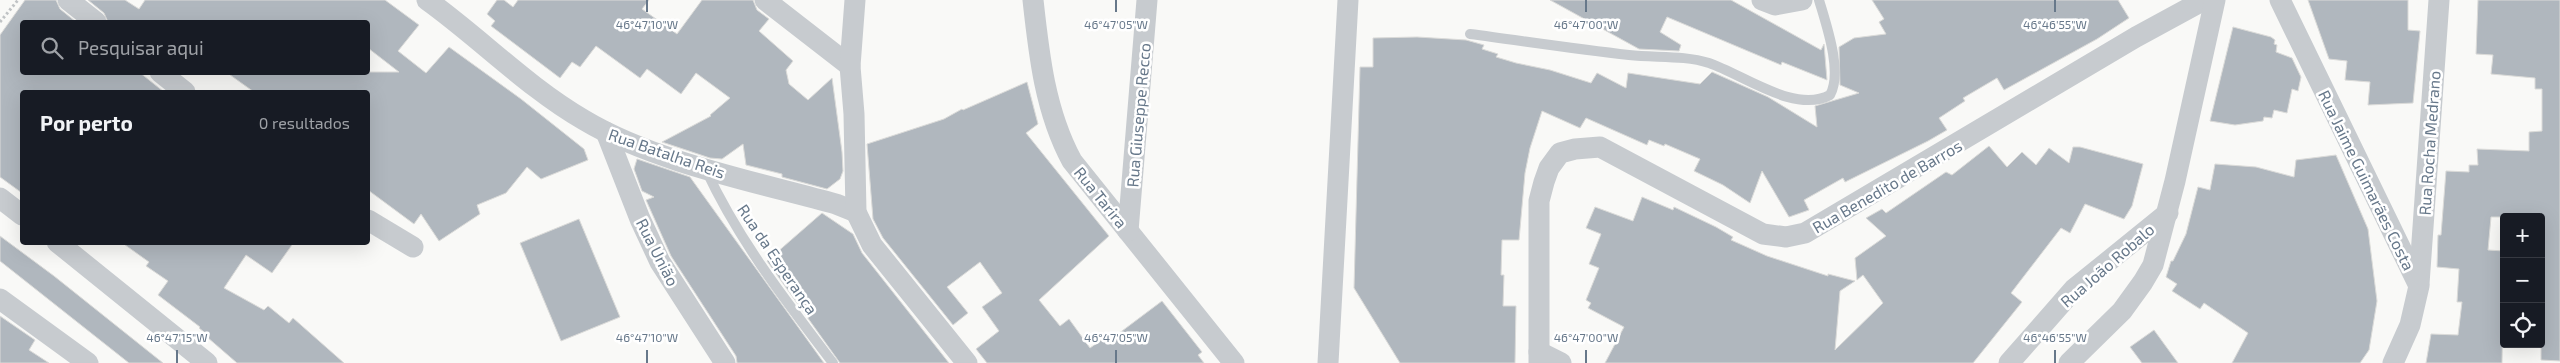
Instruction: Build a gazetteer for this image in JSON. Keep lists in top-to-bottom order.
{
  "streets": {
    "street": [
      "Rua Giuseppe Recco",
      "Rua Rocha Medrano",
      "Rua Batalha Reis",
      "Rua Jaime Guimarães Costa",
      "Rua Benedito de Barros",
      "Rua Tarira",
      "Rua União",
      "Rua João Robalo"
    ],
    "lane": ["Rua da Esperança"]
  },
  "crossings": [
    ["Rua Giuseppe Recco", "Rua Tarira"],
    ["Rua Rocha Medrano", "Rua Jaime Guimarães Costa"],
    ["Rua Batalha Reis", "Rua União"],
    ["Rua Batalha Reis", "Rua da Esperança"]
  ],
  "page": {
    "search": "Pesquisar aqui",
    "heading": ["Por perto", "0 resultados"],
    "map_buttons": ["+", "−"]
  },
  "coordinates": [
    "46°47'10\"W",
    "46°47'05\"W",
    "46°47'00\"W",
    "46°46'55\"W",
    "46°47'15\"W"
  ]
}
